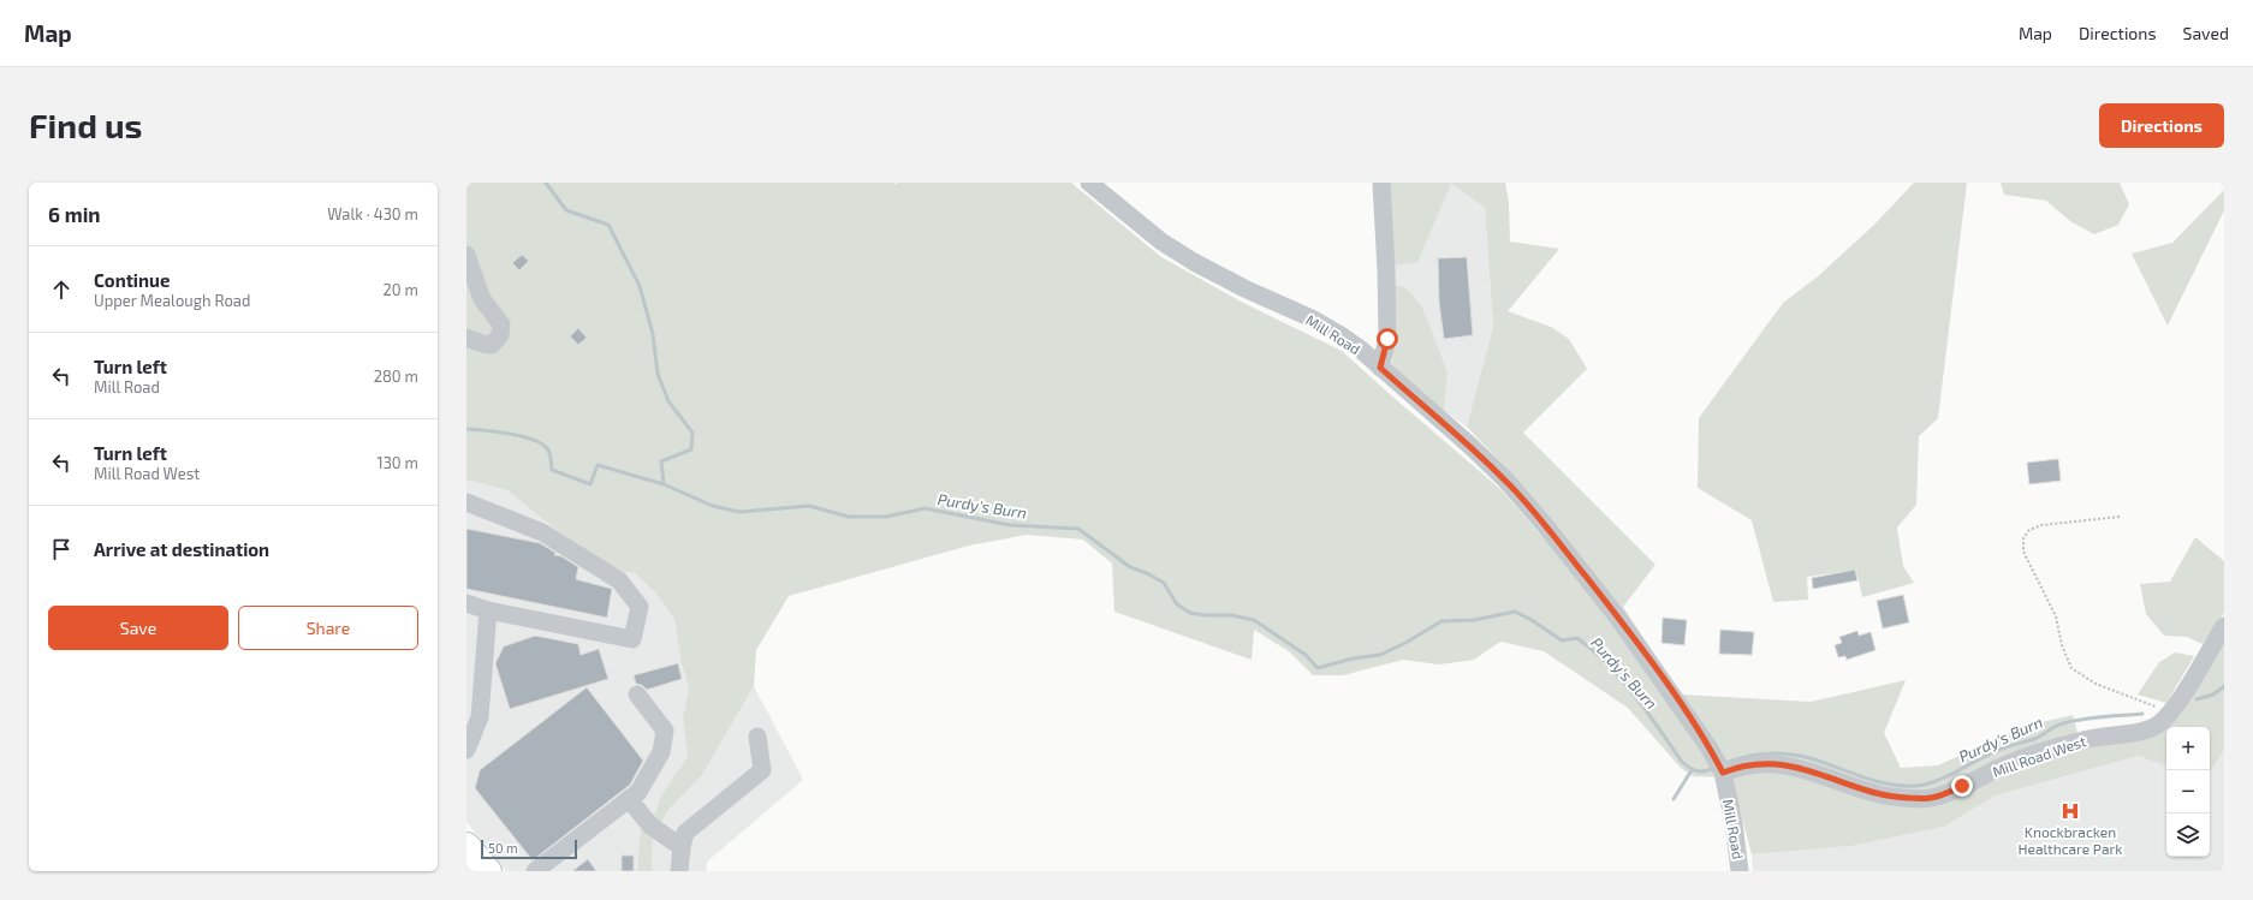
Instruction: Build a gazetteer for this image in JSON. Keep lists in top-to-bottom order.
{
  "streets": {
    "street": ["Mill Road", "Mill Road West"]
  },
  "crossings": [
    ["Mill Road", "Mill Road West"]
  ],
  "water": ["Purdy's Burn"],
  "places": {
    "hospital": ["Knockbracken Healthcare Park"]
  },
  "scale_bar": "50 m",
  "page": {
    "header": "Map",
    "nav": ["Map", "Directions", "Saved"],
    "buttons": [
      "Directions",
      ["Save", "Share"]
    ],
    "title": "Find us",
    "heading": ["6 min", "Walk · 430 m"],
    "list": [
      ["Continue", "Upper Mealough Road", "20 m"],
      ["Turn left", "Mill Road", "280 m"],
      ["Turn left", "Mill Road West", "130 m"],
      "Arrive at destination"
    ],
    "map_buttons": ["+", "−"],
    "scale": "50 m"
  }
}
